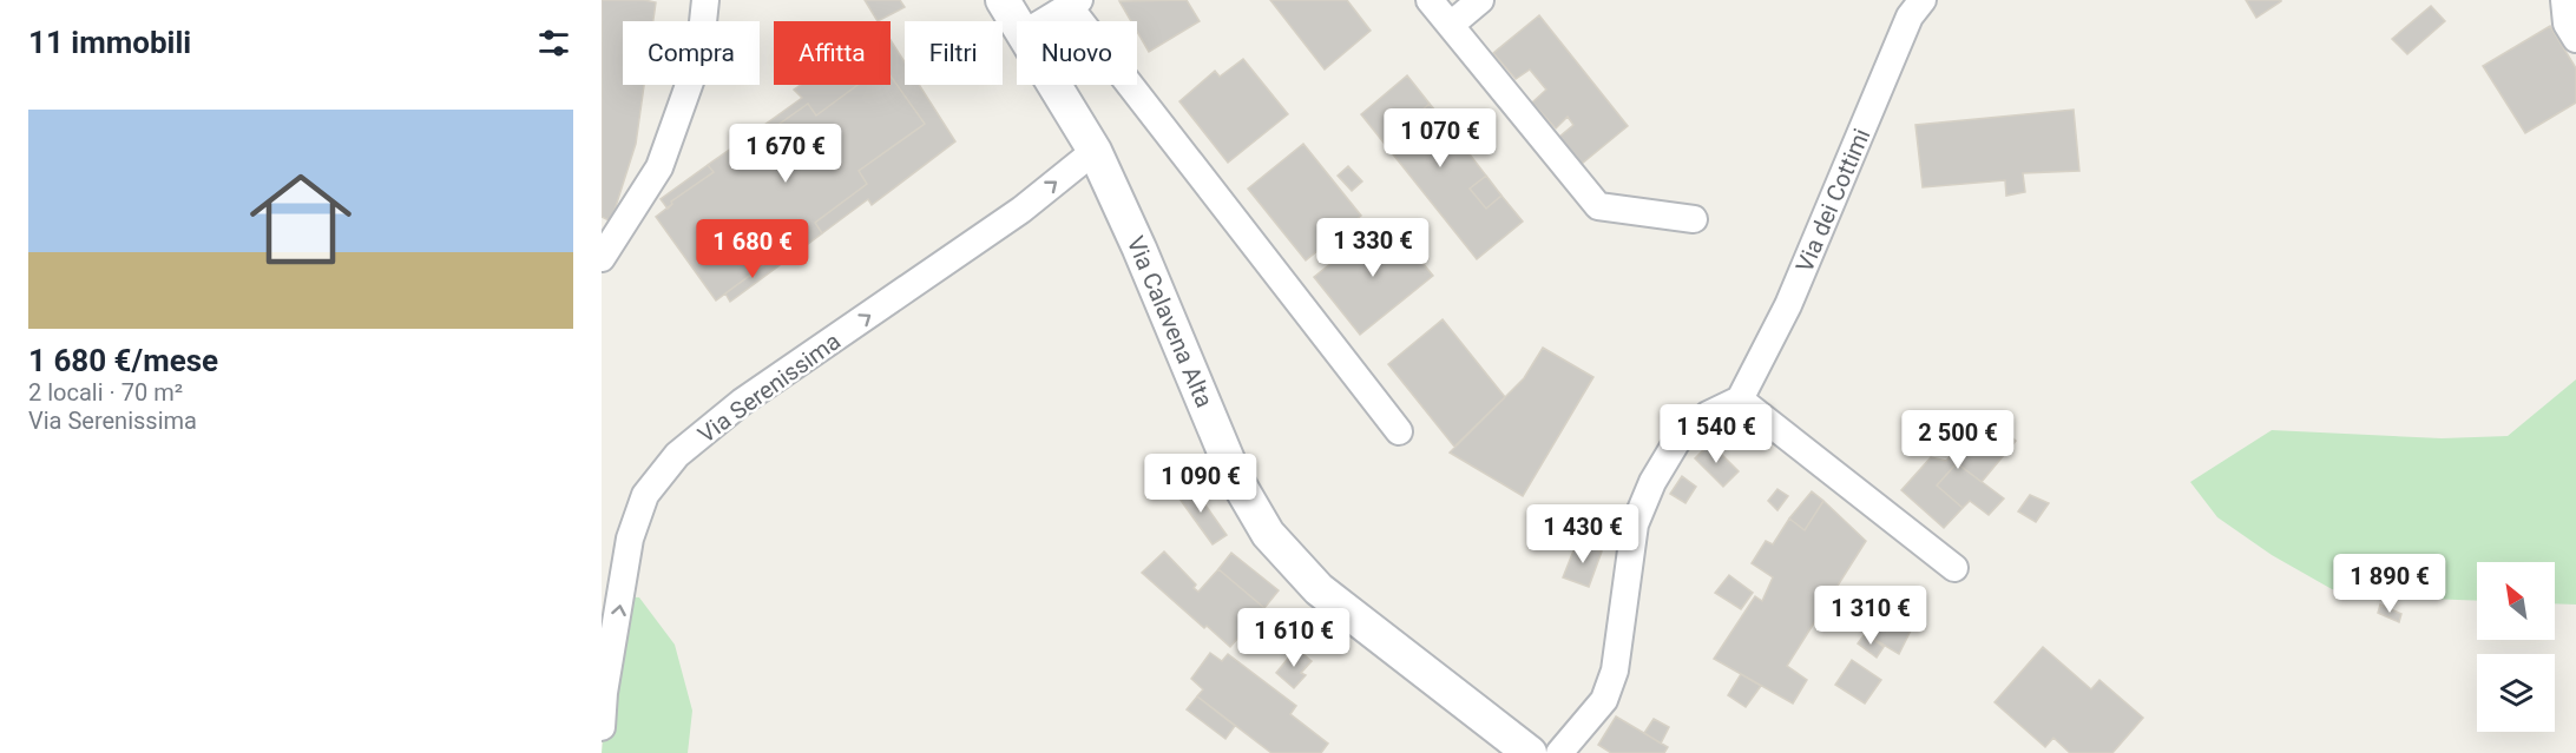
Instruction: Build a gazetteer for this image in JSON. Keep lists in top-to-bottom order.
{
  "streets": {
    "street": ["Via dei Cottimi", "Via Calavena Alta", "Via Serenissima"]
  },
  "crossings": [
    ["Via Calavena Alta", "Via Serenissima"]
  ],
  "one_way": ["Via Serenissima"],
  "north": "top left",
  "page": {
    "heading": "11 immobili",
    "chip": [
      "Compra",
      "Affitta",
      "Filtri",
      "Nuovo"
    ],
    "list": [
      {
        "name": "1 680 €/mese",
        "note": "2 locali · 70 m² · Via Serenissima"
      }
    ],
    "price": [
      "1 070 €",
      "1 670 €",
      "1 330 €",
      "1 680 €",
      "1 540 €",
      "2 500 €",
      "1 090 €",
      "1 430 €",
      "1 890 €",
      "1 310 €",
      "1 610 €"
    ]
  }
}
